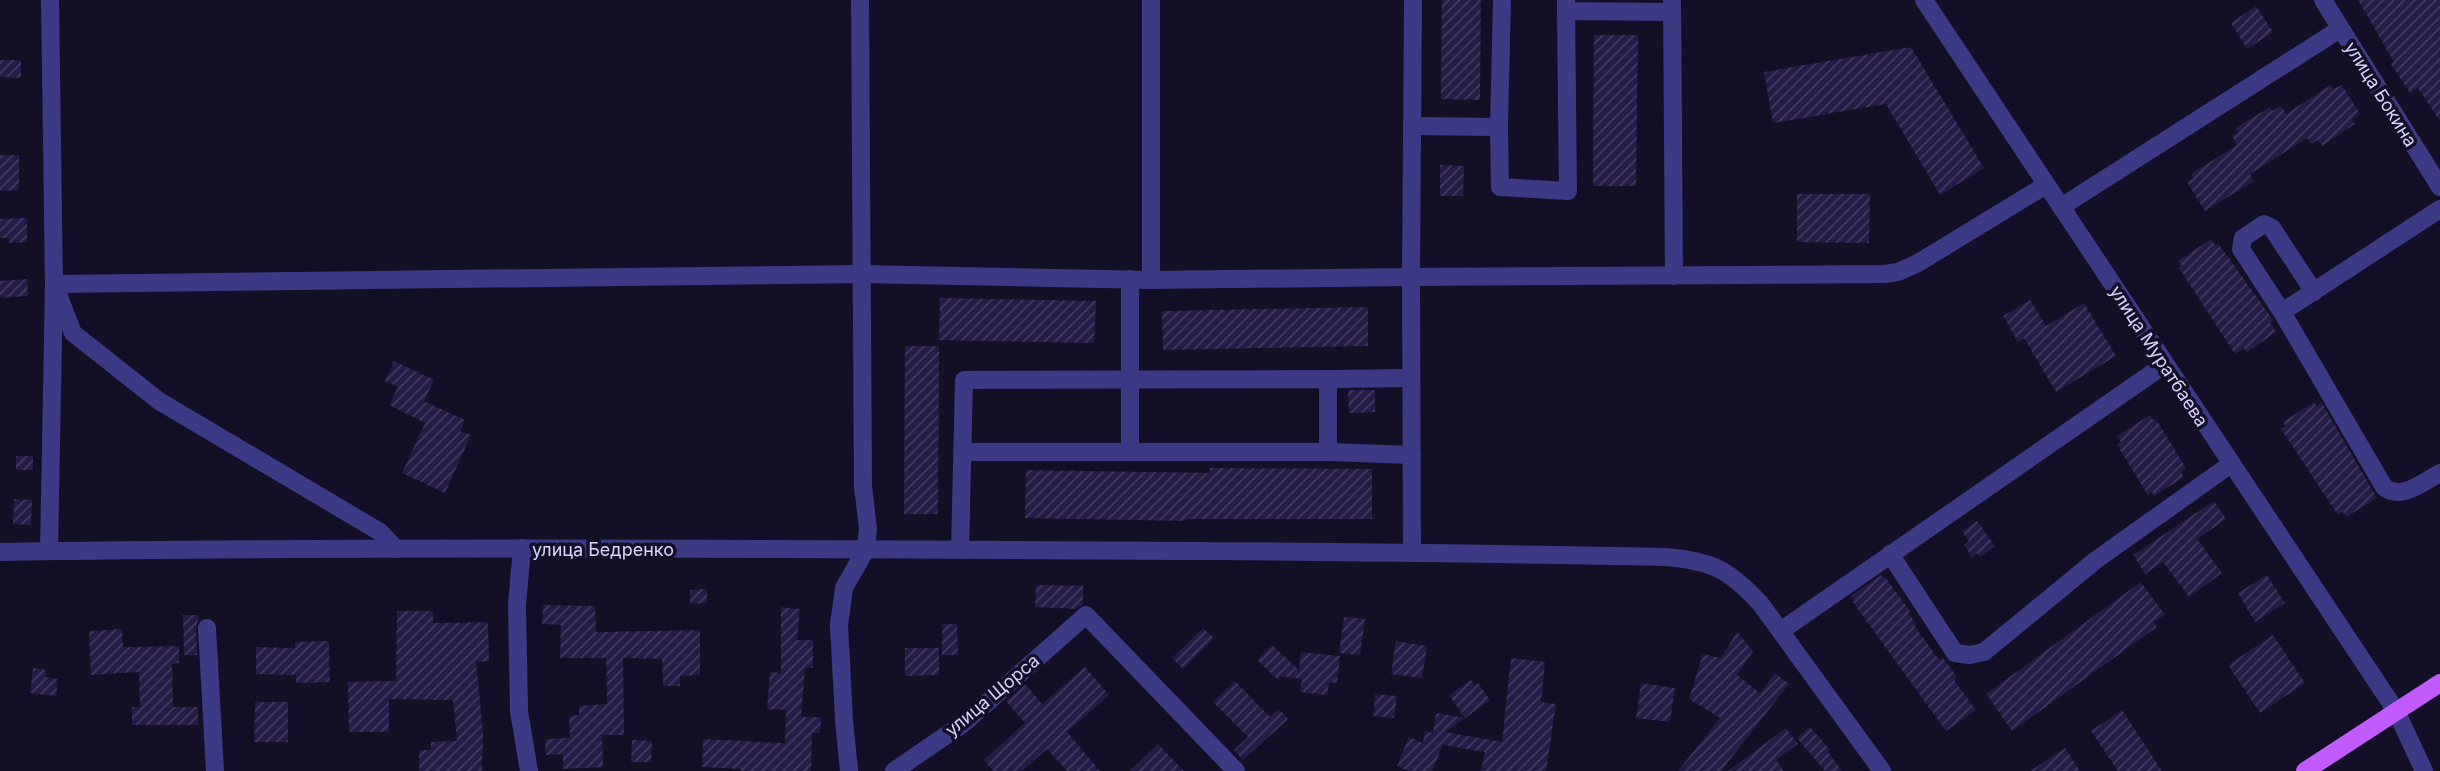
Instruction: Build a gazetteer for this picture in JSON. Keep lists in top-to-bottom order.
{
  "streets": {
    "street": [
      "улица Бокина",
      "улица Муратбаева",
      "улица Бедренко",
      "улица Щорса"
    ]
  }
}
